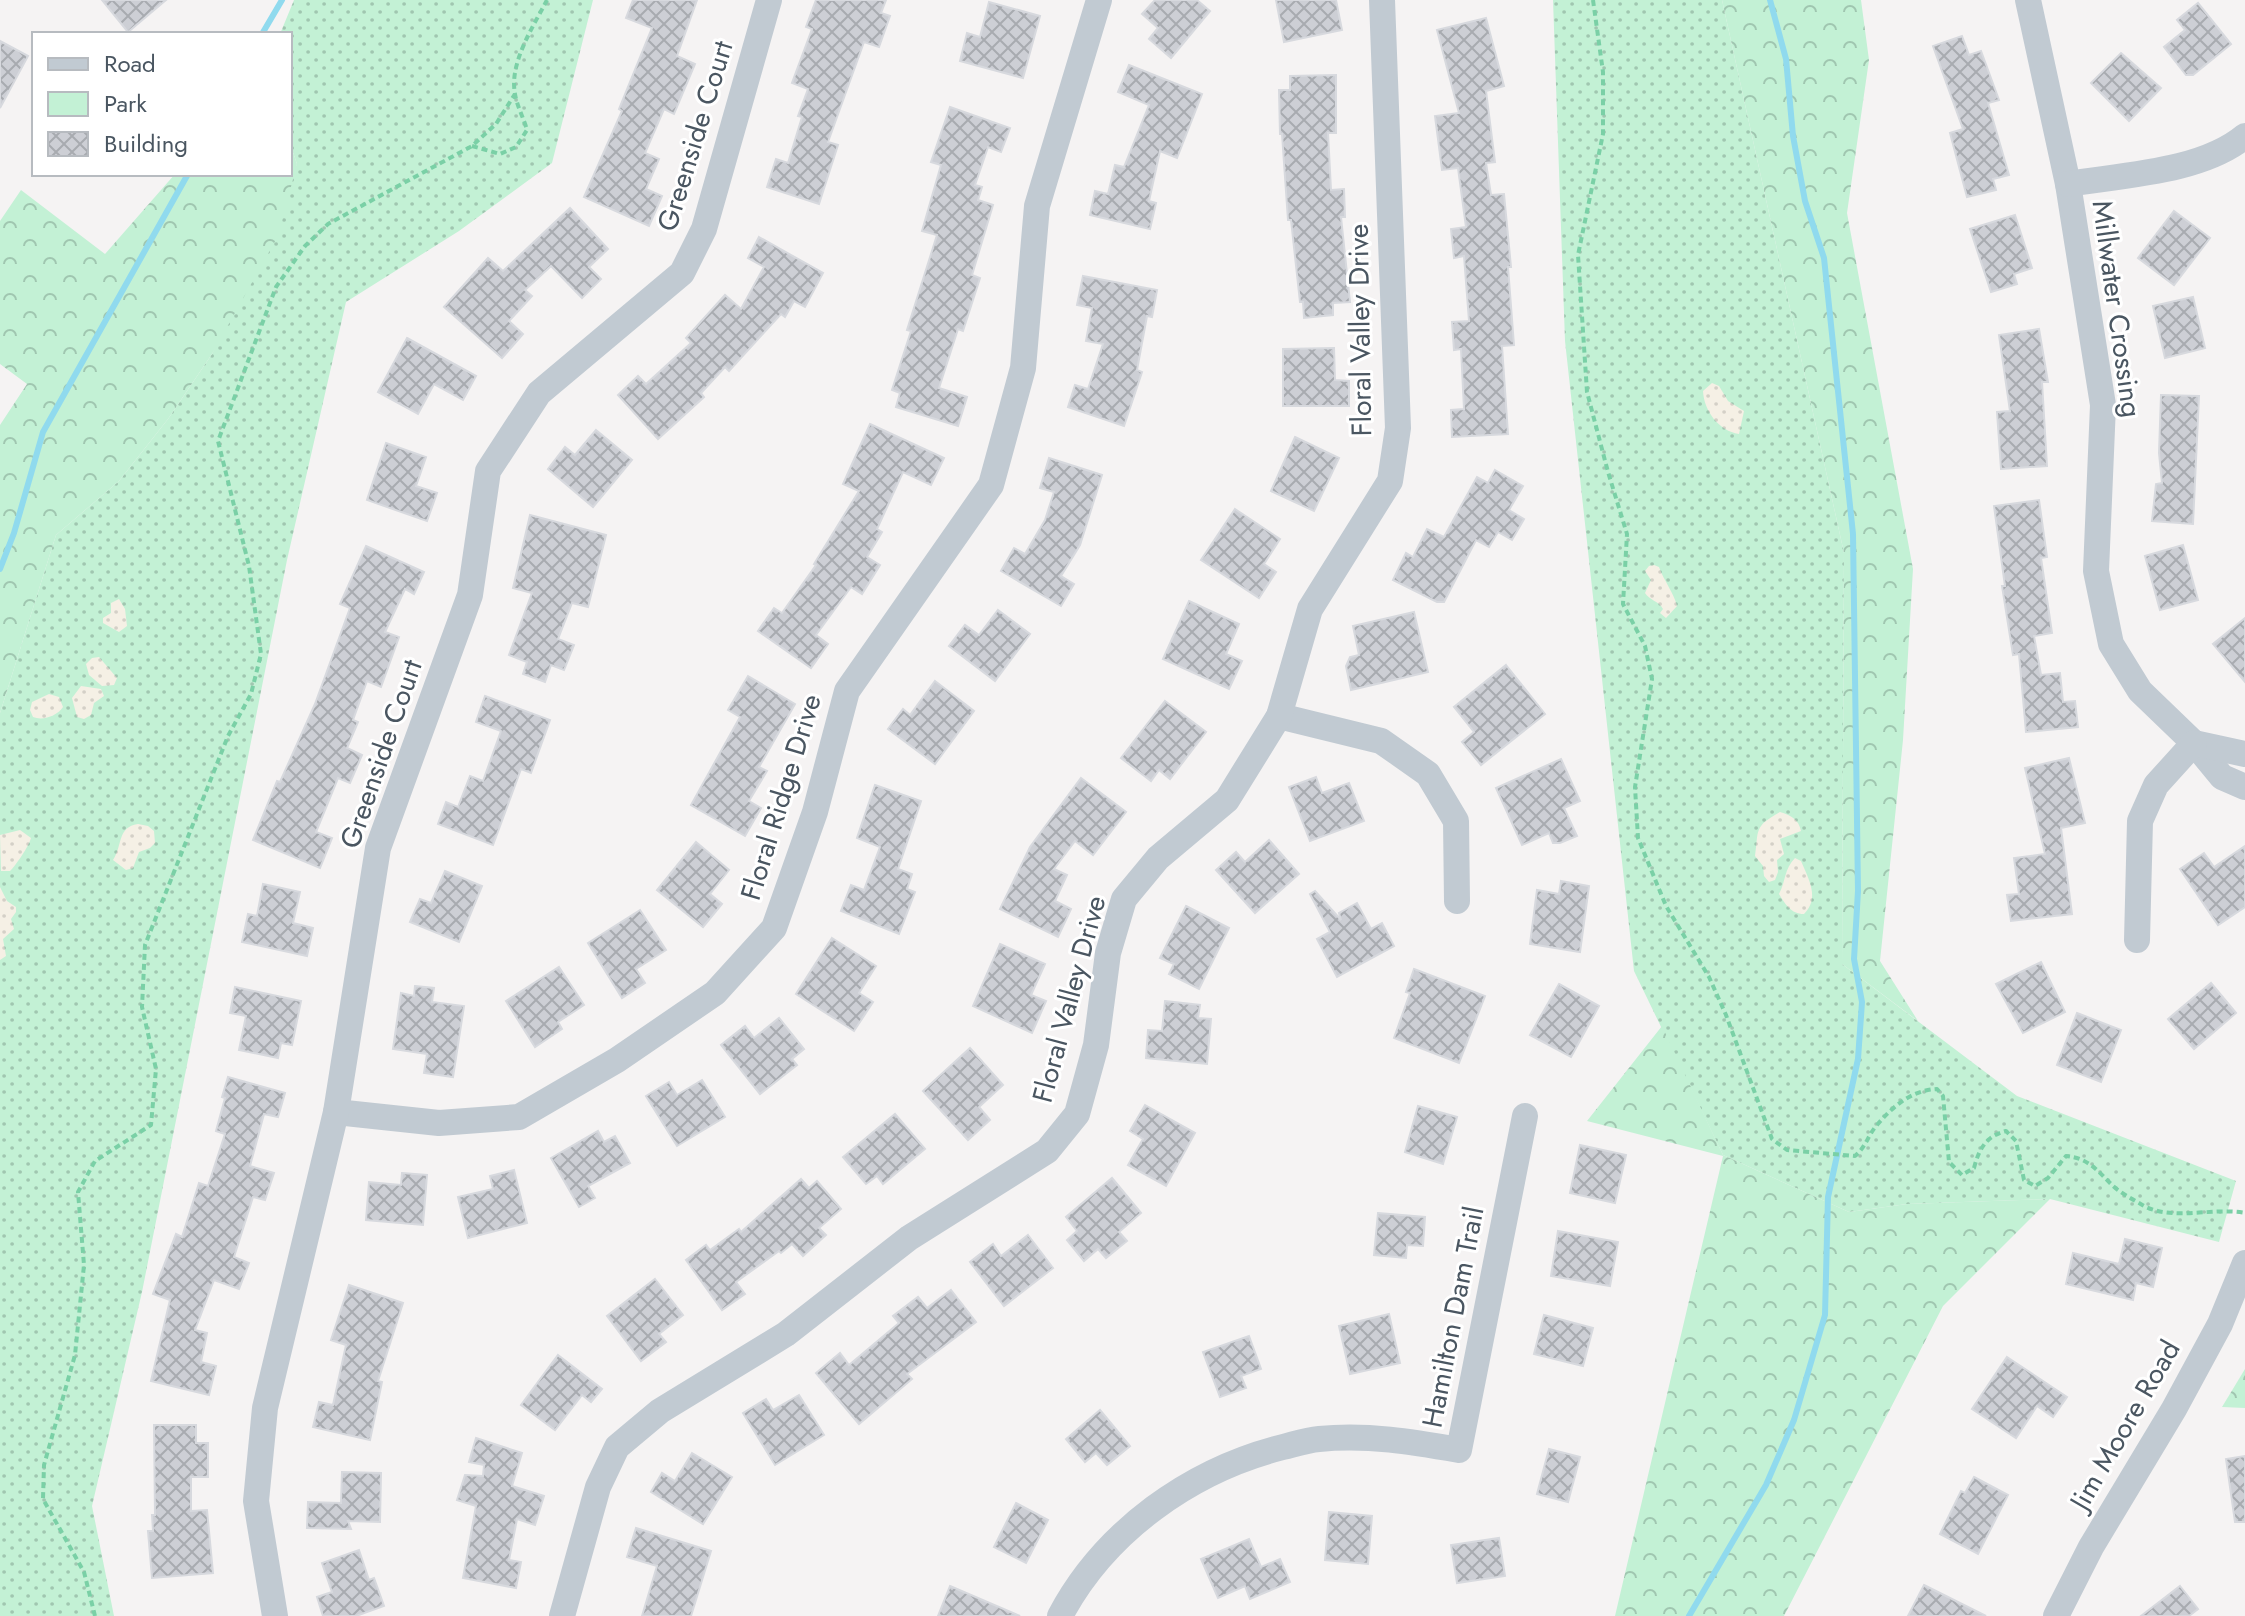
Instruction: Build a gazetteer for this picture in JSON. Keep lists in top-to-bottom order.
{
  "streets": {
    "street": [
      "Greenside Court",
      "Millwater Crossing",
      "Floral Valley Drive",
      "Floral Ridge Drive",
      "Hamilton Dam Trail",
      "Jim Moore Road"
    ]
  },
  "crossings": [
    ["Greenside Court", "Floral Ridge Drive"]
  ],
  "legend": ["Road", "Park", "Building"]
}
